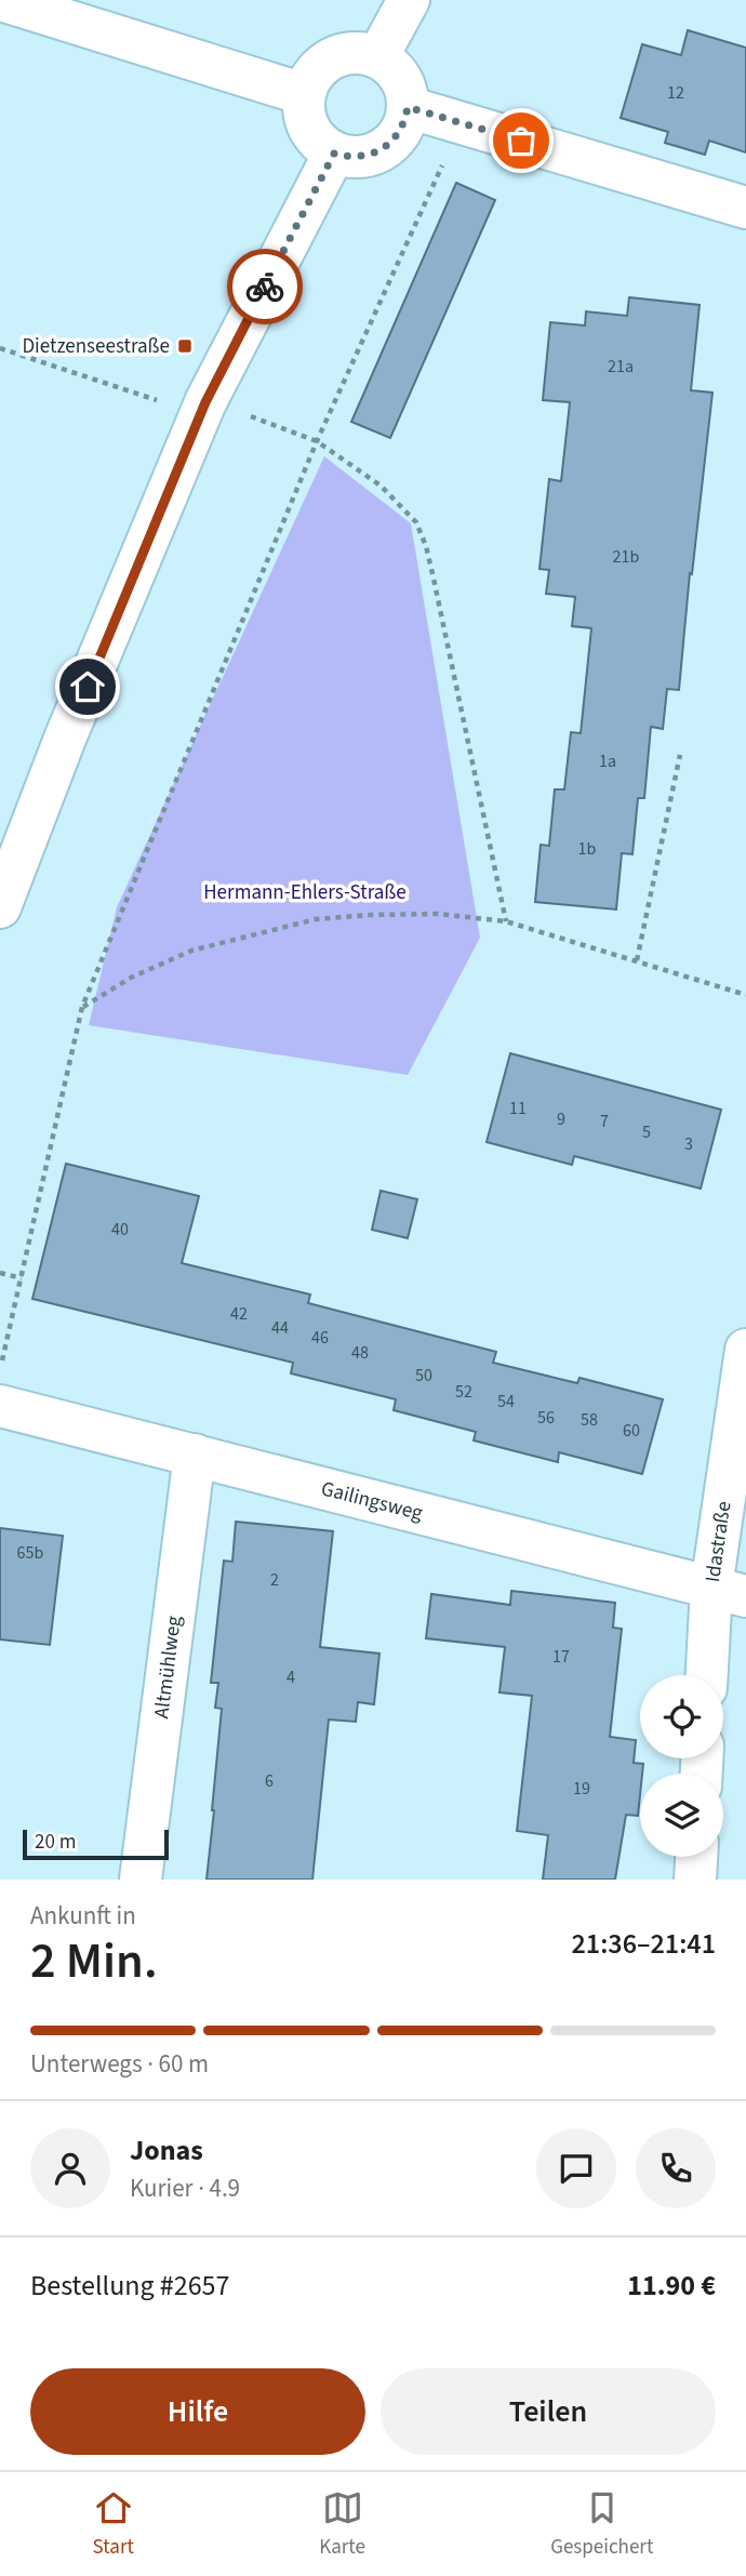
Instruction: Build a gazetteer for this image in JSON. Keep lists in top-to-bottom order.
{
  "streets": {
    "street": ["Gailingsweg", "Idastraße", "Altmühlweg"]
  },
  "crossings": [
    ["Gailingsweg", "Idastraße"],
    ["Gailingsweg", "Altmühlweg"]
  ],
  "parks": ["Hermann-Ehlers-Straße"],
  "places": {
    "transit": ["Dietzenseestraße"]
  },
  "house_numbers": [
    "12",
    "21a",
    "21b",
    "1a",
    "1b",
    "11",
    "9",
    "7",
    "5",
    "3",
    "40",
    "42",
    "44",
    "46",
    "48",
    "50",
    "52",
    "54",
    "56",
    "58",
    "60",
    "65b",
    "2",
    "17",
    "4",
    "6",
    "19"
  ],
  "scale_bar": "20 m",
  "page": {
    "scale": "20 m",
    "heading": ["2 Min.", "Ankunft in", "21:36–21:41"],
    "panel": [
      "Jonas",
      "Kurier · 4.9",
      "Bestellung #2657",
      "11.90 €"
    ],
    "bar": "Unterwegs · 60 m",
    "buttons": ["Hilfe", "Teilen"],
    "tabs": ["Start", "Karte", "Gespeichert"]
  }
}
